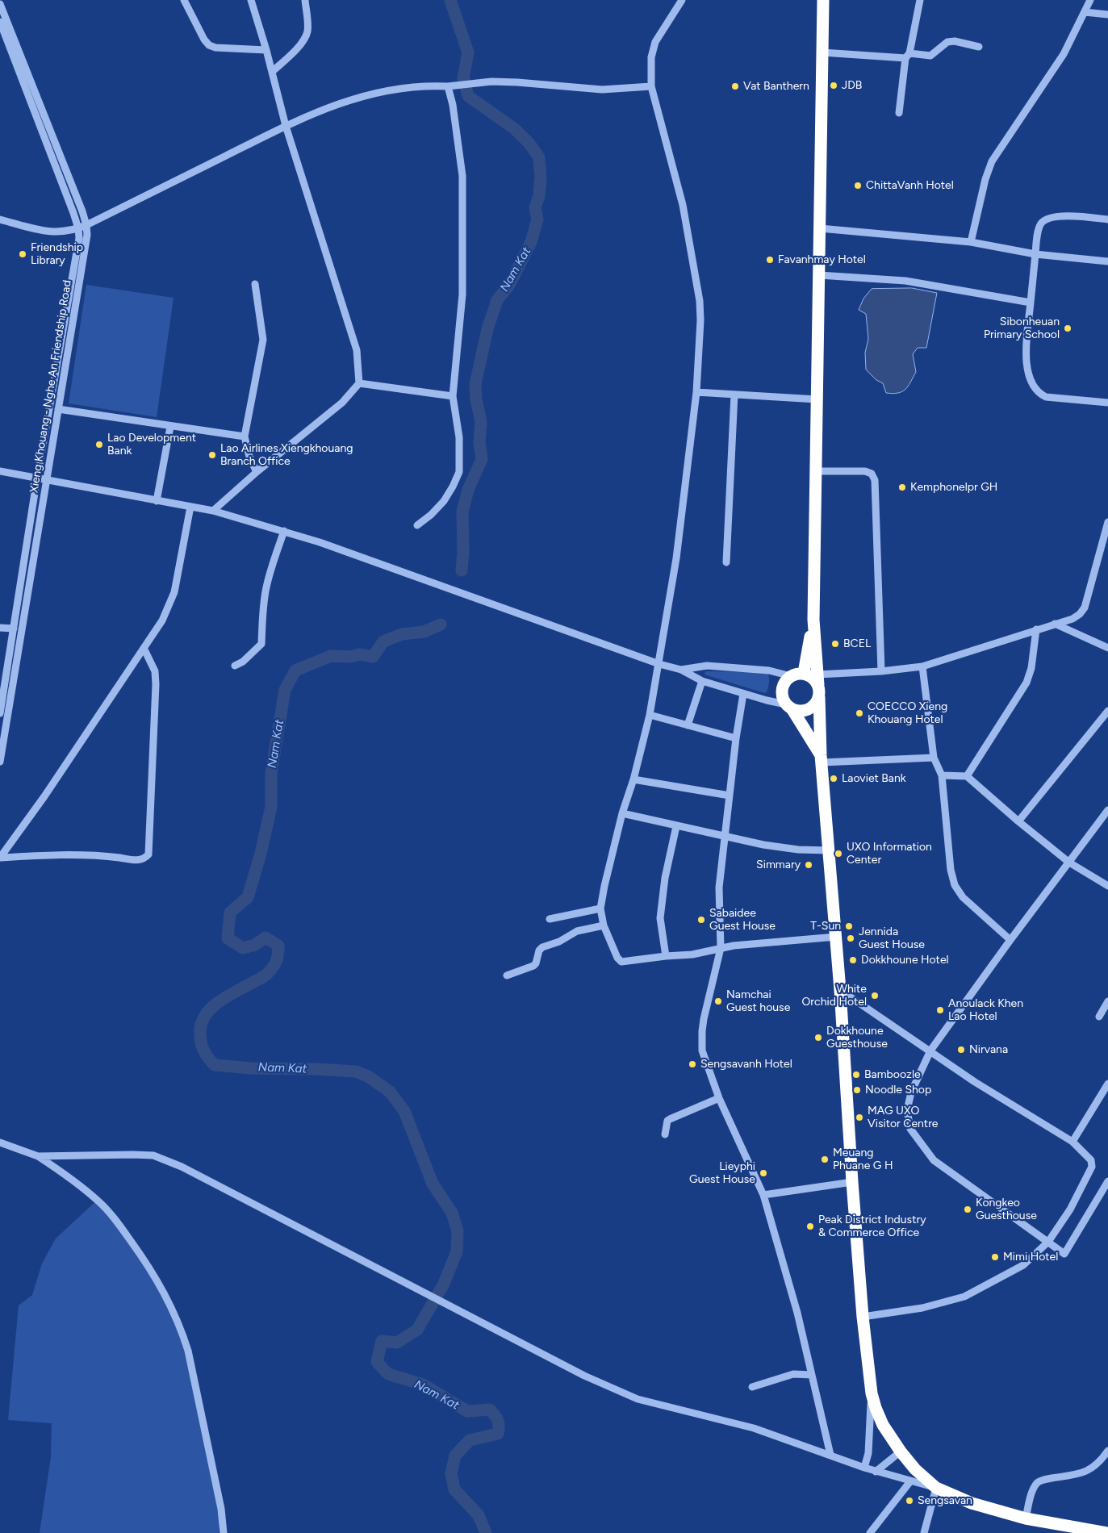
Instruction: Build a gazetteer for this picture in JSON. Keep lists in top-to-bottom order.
{
  "streets": {
    "street": ["Xieng Khouang - Nghe An Friendship Road"]
  },
  "water": ["Nam Kat"],
  "places": [
    "JDB",
    "Vat Banthern",
    "ChittaVanh Hotel",
    "Friendship Library",
    "Favanhmay Hotel",
    "Sibonheuan Primary School",
    "Lao Development Bank",
    "Lao Airlines Xiengkhouang Branch Office",
    "Kemphonelpr GH",
    "BCEL",
    "COECCO Xieng Khouang Hotel",
    "Laoviet Bank",
    "UXO Information Center",
    "Simmary",
    "Sabaidee Guest House",
    "T-Sun",
    "Jennida Guest House",
    "Dokkhoune Hotel",
    "White Orchid Hotel",
    "Namchai Guest house",
    "Anoulack Khen Lao Hotel",
    "Dokkhoune Guesthouse",
    "Nirvana",
    "Sengsavanh Hotel",
    "Bamboozle",
    "Noodle Shop",
    "MAG UXO Visitor Centre",
    "Meuang Phuane G H",
    "Lieyphi Guest House",
    "Kongkeo Guesthouse",
    "Peak District Industry & Commerce Office",
    "Mimi Hotel",
    "Sengsavan"
  ]
}
